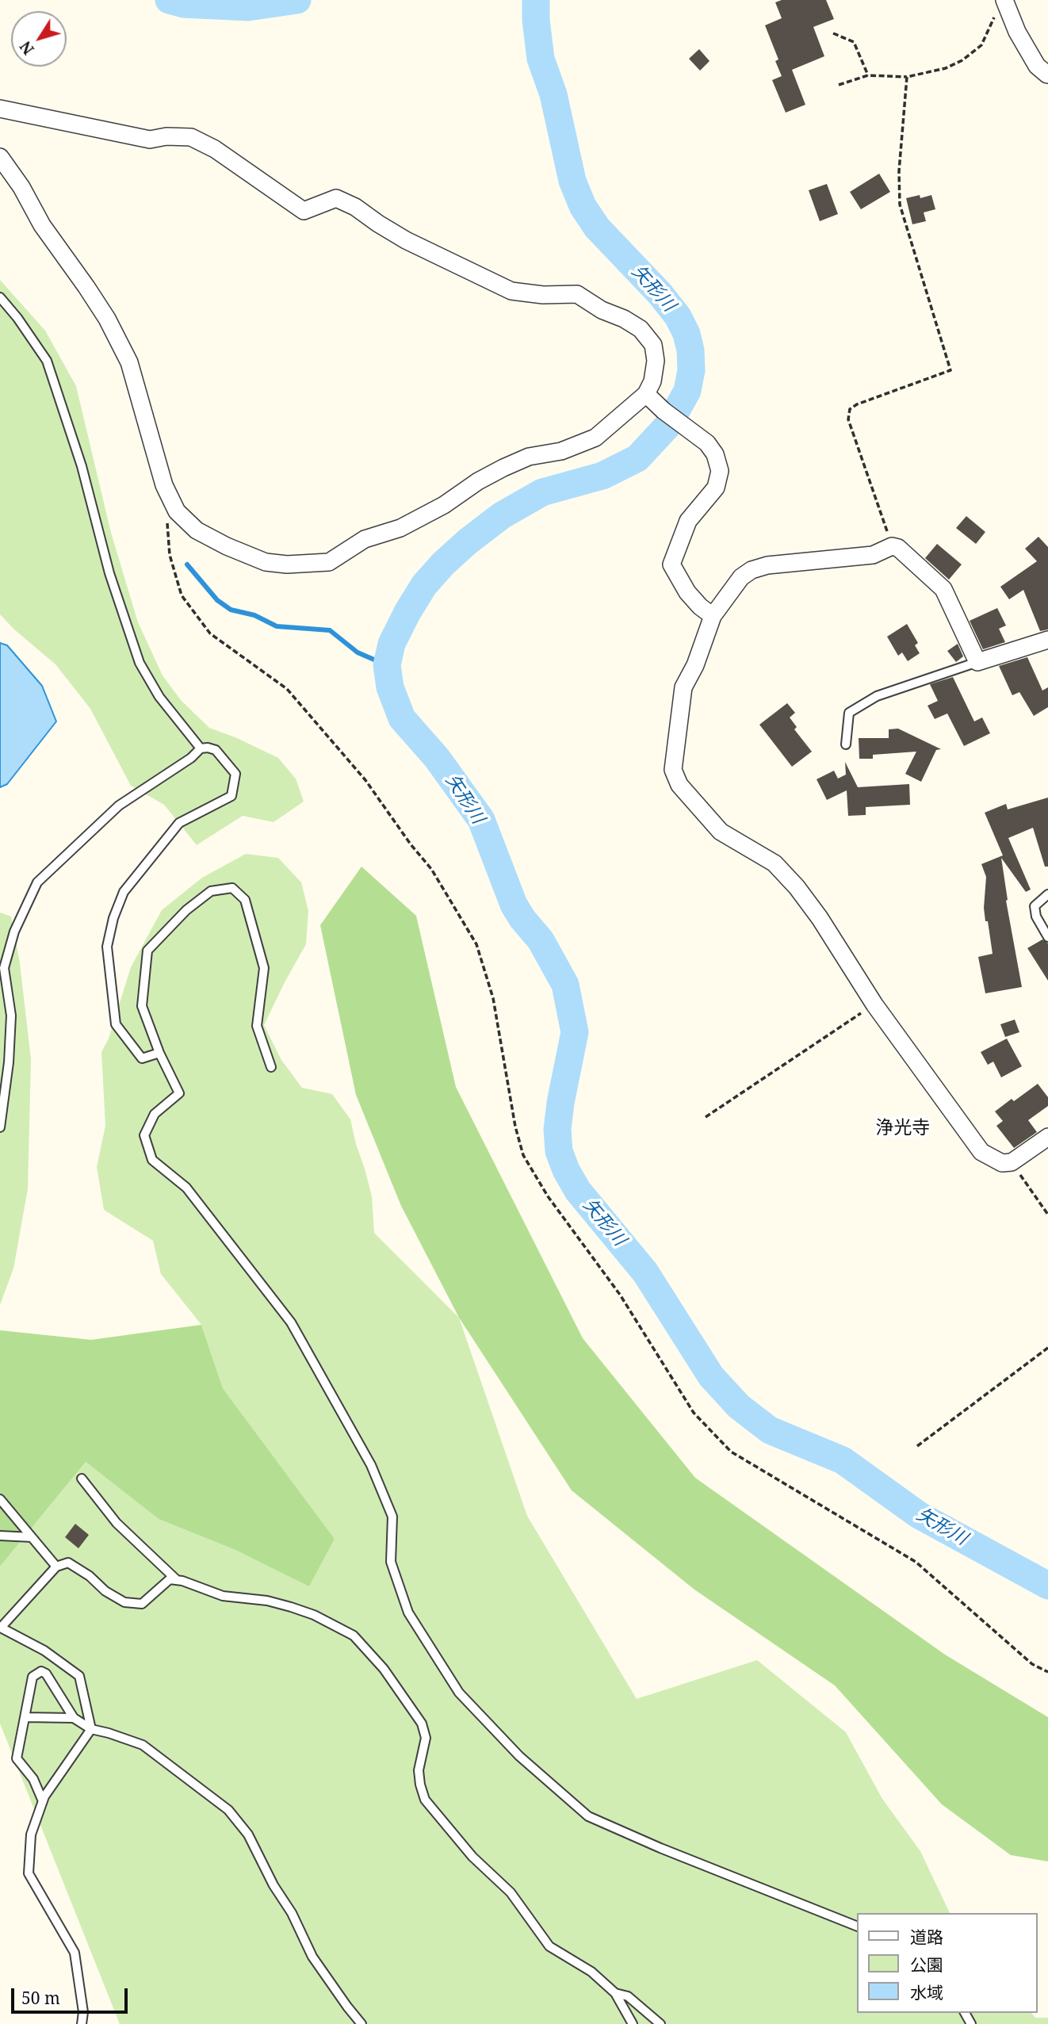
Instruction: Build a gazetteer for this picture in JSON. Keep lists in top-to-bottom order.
{
  "districts": ["浄光寺"],
  "water": ["矢形川"],
  "legend": ["道路", "公園", "水域"],
  "scale_bar": "50 m",
  "north": "bottom left"
}
